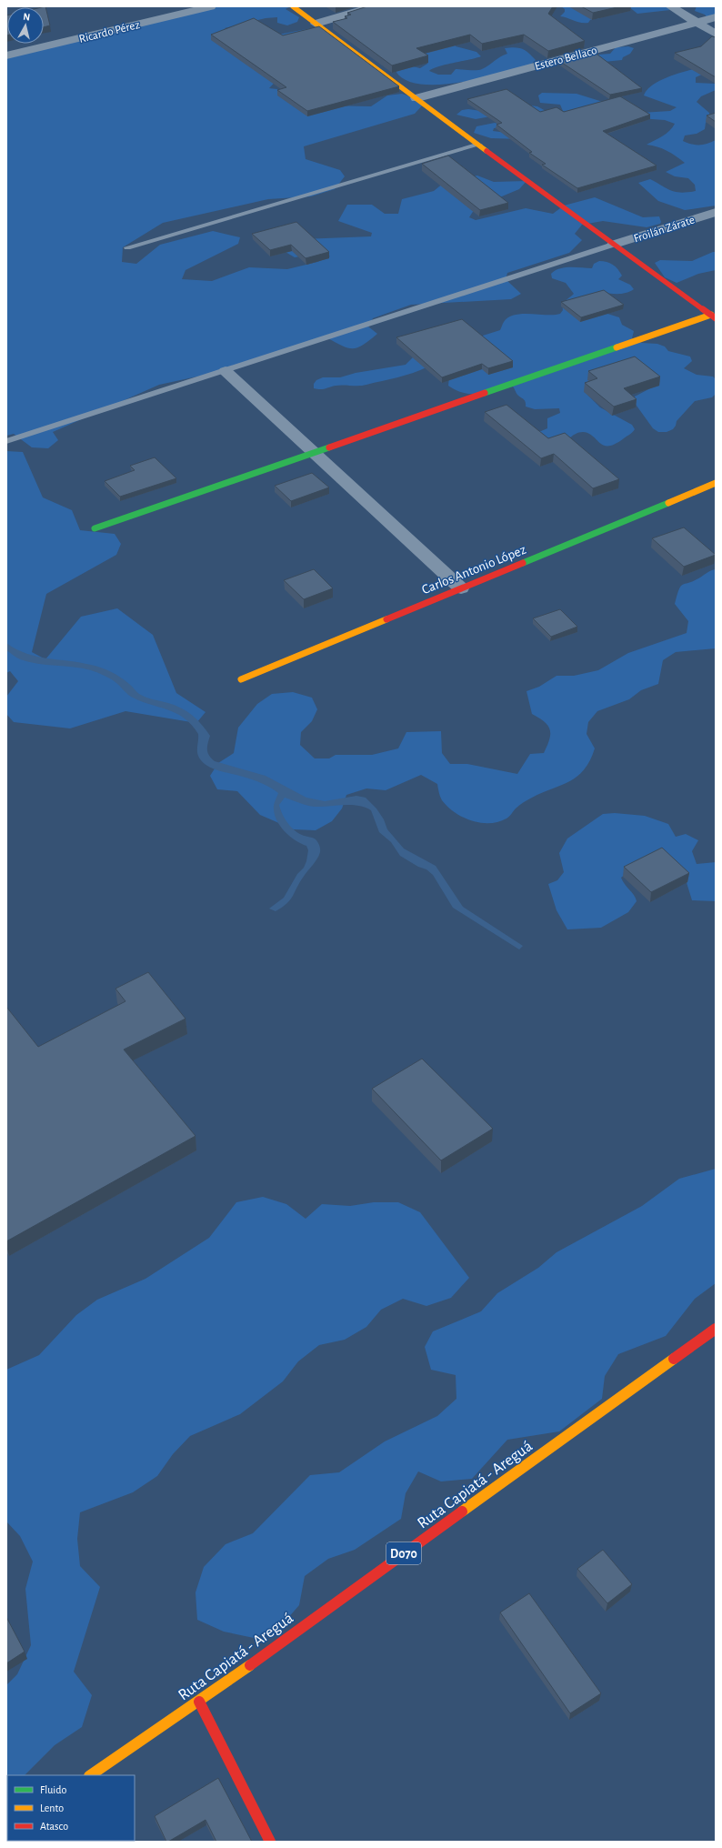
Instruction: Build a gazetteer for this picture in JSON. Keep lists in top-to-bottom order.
{
  "streets": {
    "street": [
      "Ricardo Pérez",
      "Estero Bellaco",
      "Froilán Zárate",
      "Carlos Antonio López",
      "Ruta Capiatá - Areguá",
      "D070"
    ]
  },
  "legend": ["Fluido", "Lento", "Atasco"],
  "north": "top"
}
